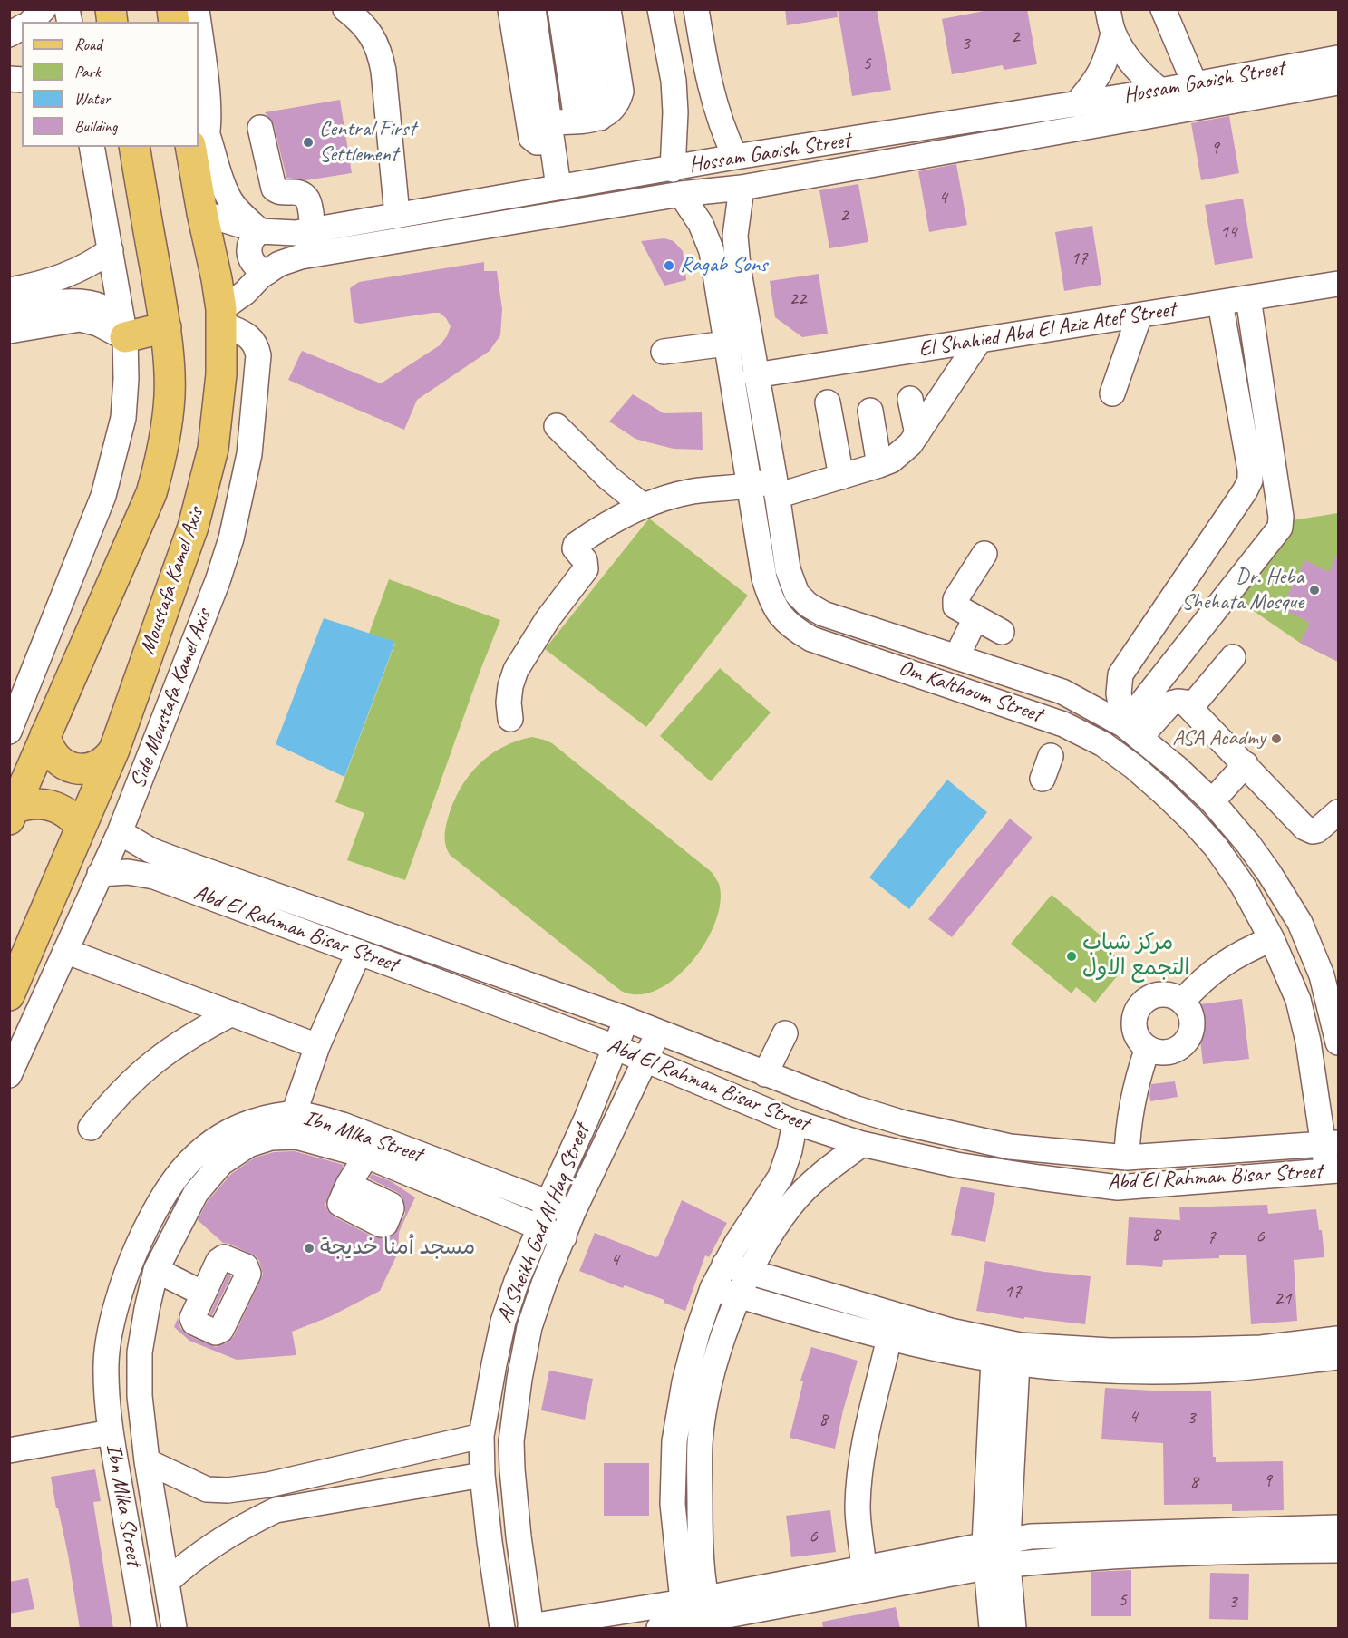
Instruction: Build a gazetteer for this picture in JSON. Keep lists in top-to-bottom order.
{
  "streets": {
    "main road": ["Moustafa Kamel Axis"],
    "street": [
      "Hossam Gaoish Street",
      "El Shahied Abd El Aziz Atef Street",
      "Om Kalthoum Street",
      "Side Moustafa Kamel Axis",
      "Abd El Rahman Bisar Street",
      "Ibn Mlka Street",
      "Al Sheikh Gad Al Haq Street"
    ]
  },
  "crossings": [
    ["Hossam Gaoish Street", "Moustafa Kamel Axis"],
    ["Hossam Gaoish Street", "Om Kalthoum Street"],
    ["Hossam Gaoish Street", "Side Moustafa Kamel Axis"],
    ["El Shahied Abd El Aziz Atef Street", "Om Kalthoum Street"],
    ["Moustafa Kamel Axis", "Side Moustafa Kamel Axis"],
    ["Om Kalthoum Street", "Abd El Rahman Bisar Street"],
    ["Side Moustafa Kamel Axis", "Abd El Rahman Bisar Street"],
    ["Abd El Rahman Bisar Street", "Al Sheikh Gad Al Haq Street"],
    ["Ibn Mlka Street", "Al Sheikh Gad Al Haq Street"]
  ],
  "places": [
    "Central First Settlement",
    "Ragab Sons",
    "Dr. Heba Shehata Mosque",
    "ASA Acadmy",
    "مركز شباب التجمع الاول",
    "مسجد أمنا خديجة"
  ],
  "house_numbers": [
    "2",
    "3",
    "5",
    "9",
    "4",
    "2",
    "14",
    "17",
    "22",
    "8",
    "6",
    "7",
    "4",
    "17",
    "21",
    "4",
    "3",
    "8",
    "9",
    "8",
    "6",
    "5",
    "3"
  ],
  "legend": [
    "Road",
    "Park",
    "Water",
    "Building"
  ]
}
